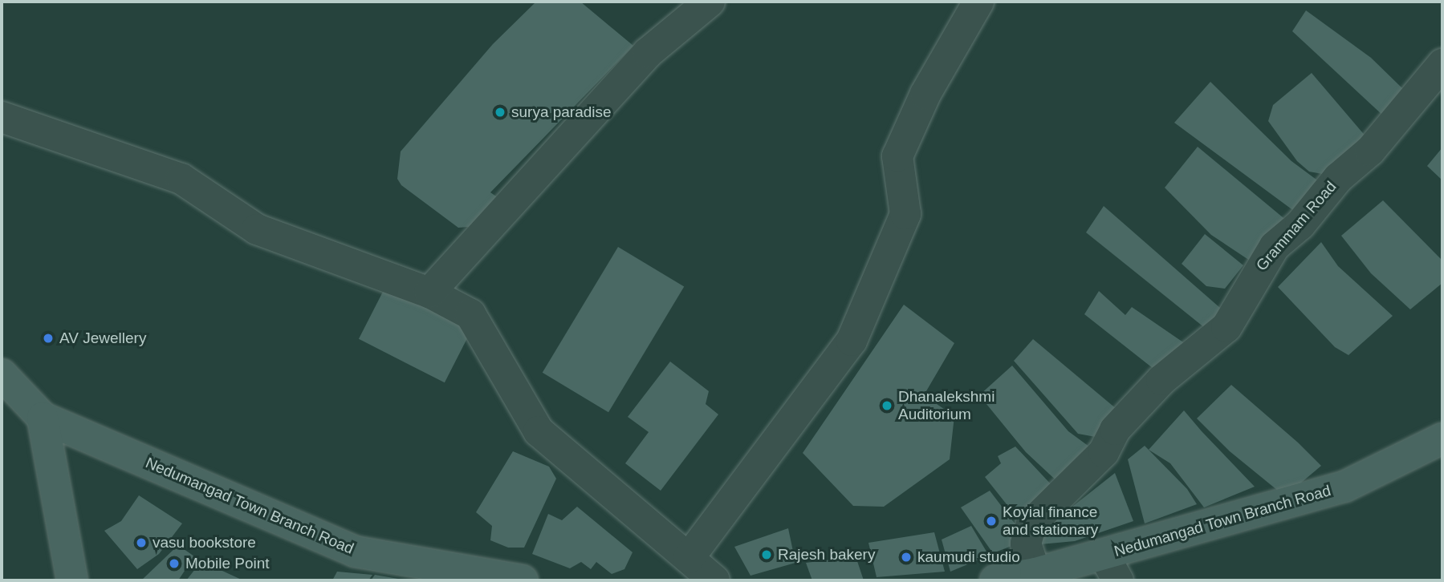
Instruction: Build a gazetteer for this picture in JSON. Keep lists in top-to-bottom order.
{
  "streets": {
    "main road": ["Nedumangad Town Branch Road"],
    "street": ["Grammam Road"]
  },
  "crossings": [
    ["Grammam Road", "Nedumangad Town Branch Road"]
  ],
  "places": [
    "surya paradise",
    "AV Jewellery",
    "Dhanalekshmi Auditorium",
    "Koyial finance and stationary",
    "vasu bookstore",
    "Rajesh bakery",
    "kaumudi studio",
    "Mobile Point"
  ]
}
